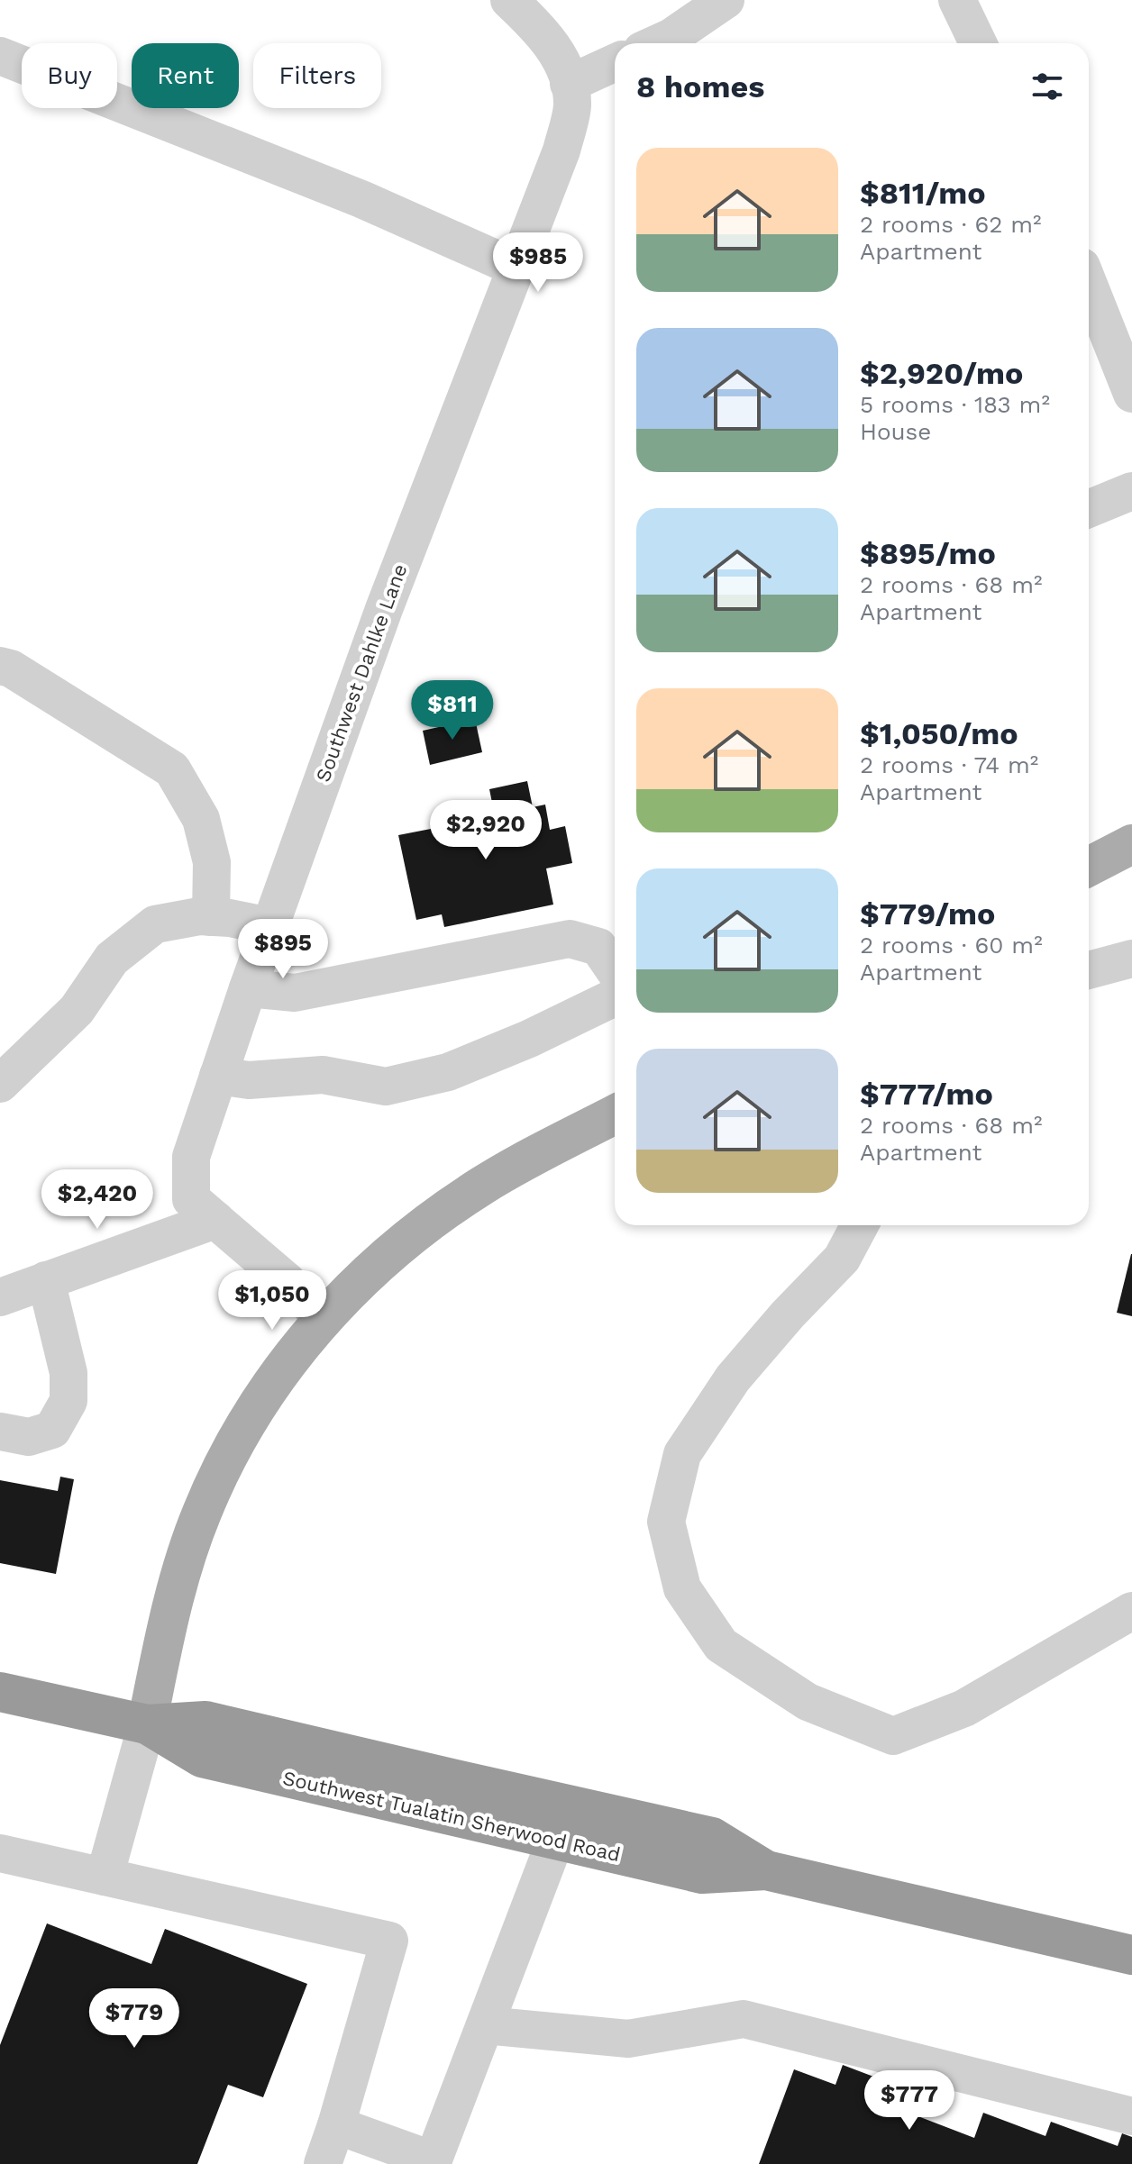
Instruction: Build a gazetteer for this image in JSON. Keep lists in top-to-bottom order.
{
  "streets": {
    "highway": ["Southwest Tualatin Sherwood Road"],
    "street": ["Southwest Dahlke Lane"]
  },
  "page": {
    "chip": ["Buy", "Rent", "Filters"],
    "heading": "8 homes",
    "list": [
      {
        "name": "$811/mo",
        "note": "2 rooms · 62 m² · Apartment"
      },
      {
        "name": "$2,920/mo",
        "note": "5 rooms · 183 m² · House"
      },
      {
        "name": "$895/mo",
        "note": "2 rooms · 68 m² · Apartment"
      },
      {
        "name": "$1,050/mo",
        "note": "2 rooms · 74 m² · Apartment"
      },
      {
        "name": "$779/mo",
        "note": "2 rooms · 60 m² · Apartment"
      },
      {
        "name": "$777/mo",
        "note": "2 rooms · 68 m² · Apartment"
      }
    ],
    "price": [
      "$985",
      "$811",
      "$2,920",
      "$895",
      "$2,420",
      "$1,050",
      "$779",
      "$777"
    ]
  }
}
